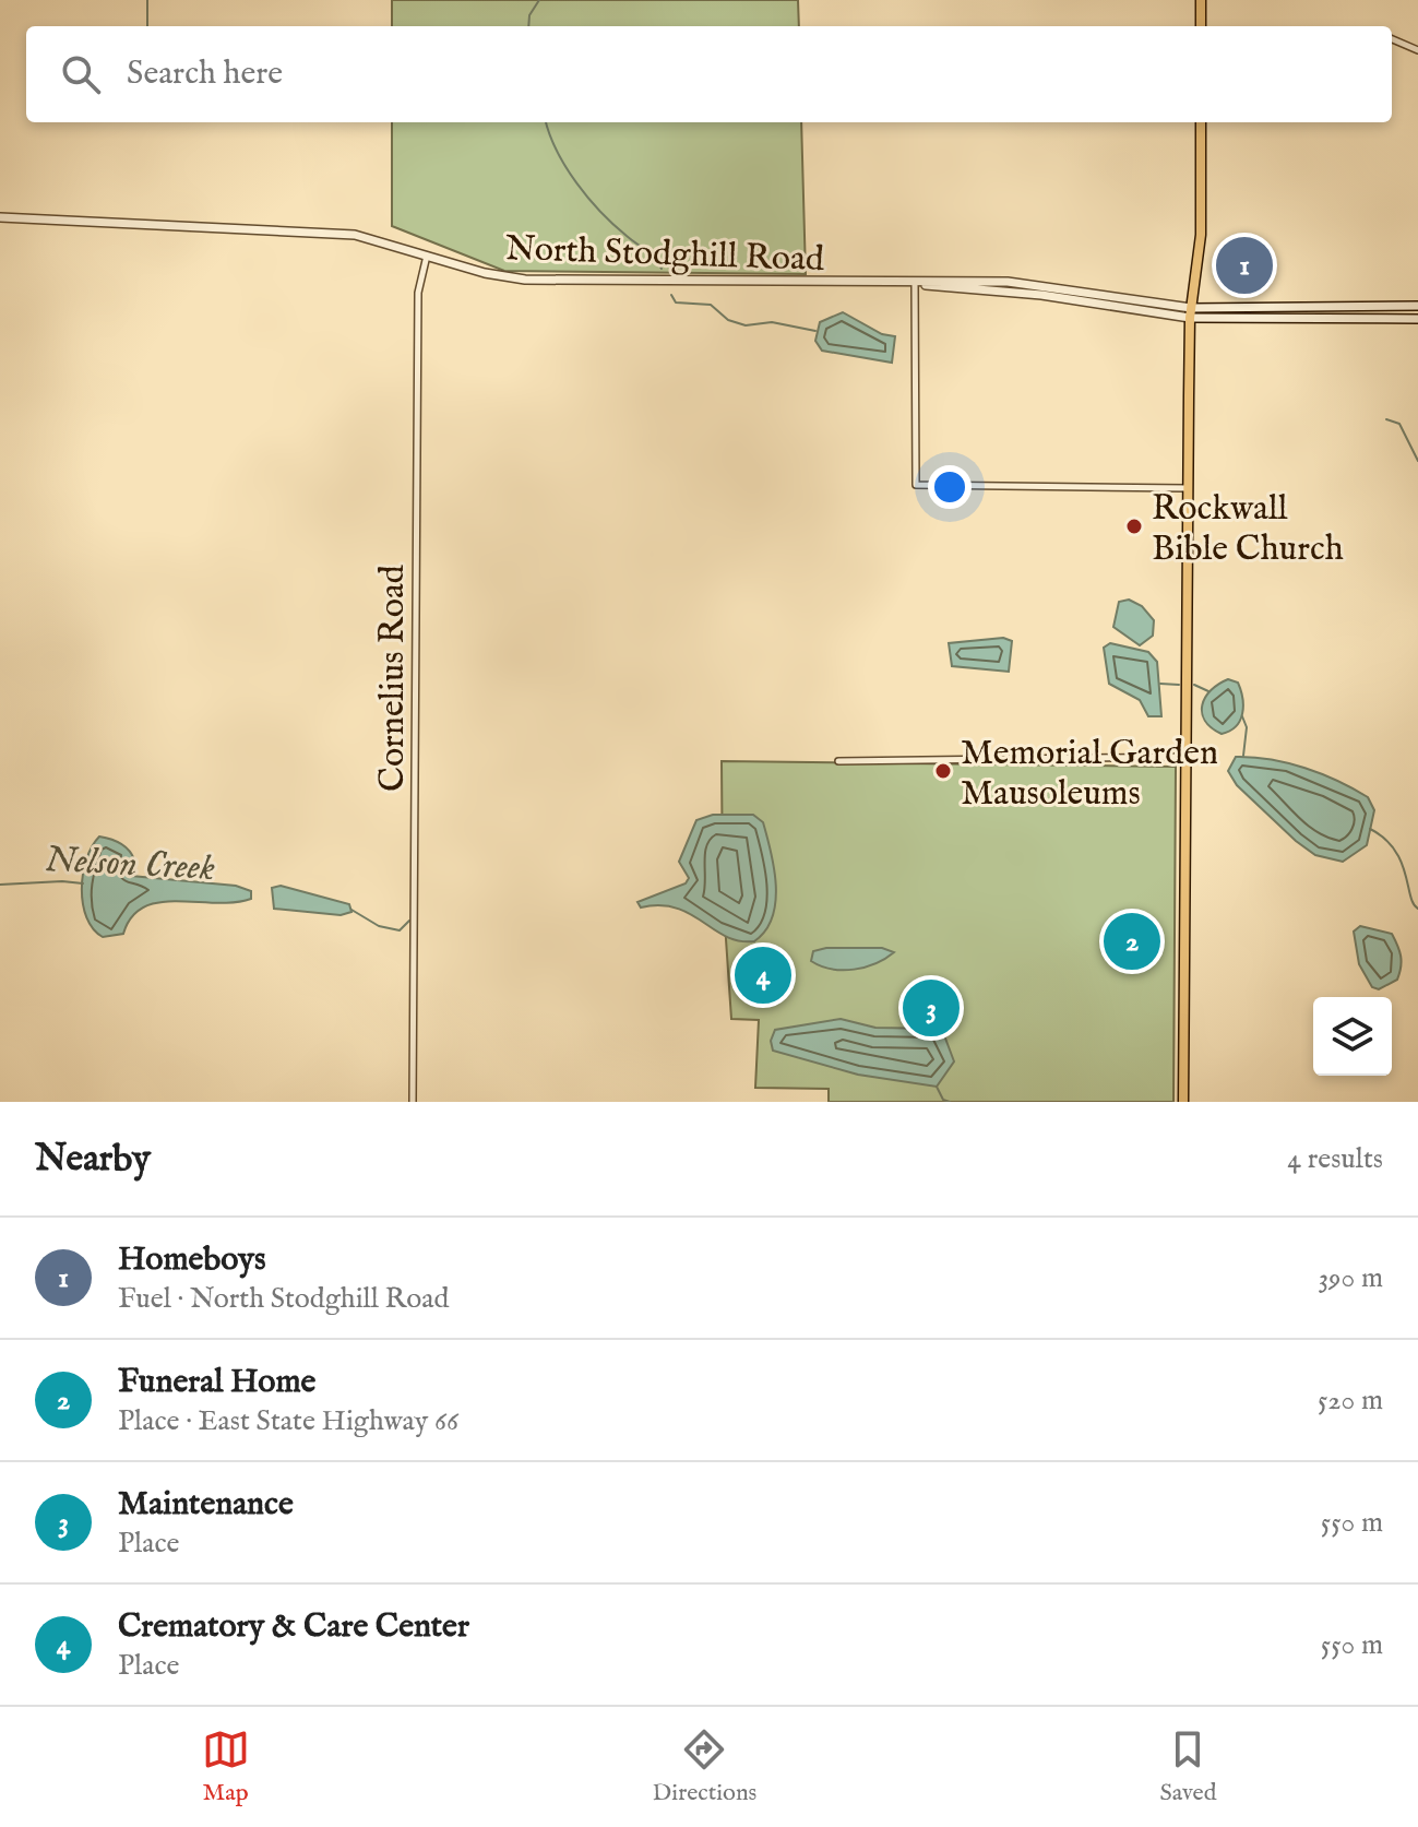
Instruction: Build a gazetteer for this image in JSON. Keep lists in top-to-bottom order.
{
  "streets": {
    "street": ["North Stodghill Road", "Cornelius Road"]
  },
  "crossings": [
    ["North Stodghill Road", "Cornelius Road"]
  ],
  "water": ["Nelson Creek"],
  "places": ["Rockwall Bible Church", "Memorial Garden Mausoleums"],
  "page": {
    "search": "Search here",
    "pins": [
      "1",
      "2",
      "4",
      "3"
    ],
    "heading": ["Nearby", "4 results"],
    "list": [
      {
        "mark": "1",
        "name": "Homeboys",
        "note": "Fuel · North Stodghill Road",
        "value": "390 m"
      },
      {
        "mark": "2",
        "name": "Funeral Home",
        "note": "Place · East State Highway 66",
        "value": "520 m"
      },
      {
        "mark": "3",
        "name": "Maintenance",
        "note": "Place",
        "value": "550 m"
      },
      {
        "mark": "4",
        "name": "Crematory & Care Center",
        "note": "Place",
        "value": "550 m"
      }
    ],
    "nav": ["Map", "Directions", "Saved"]
  }
}
